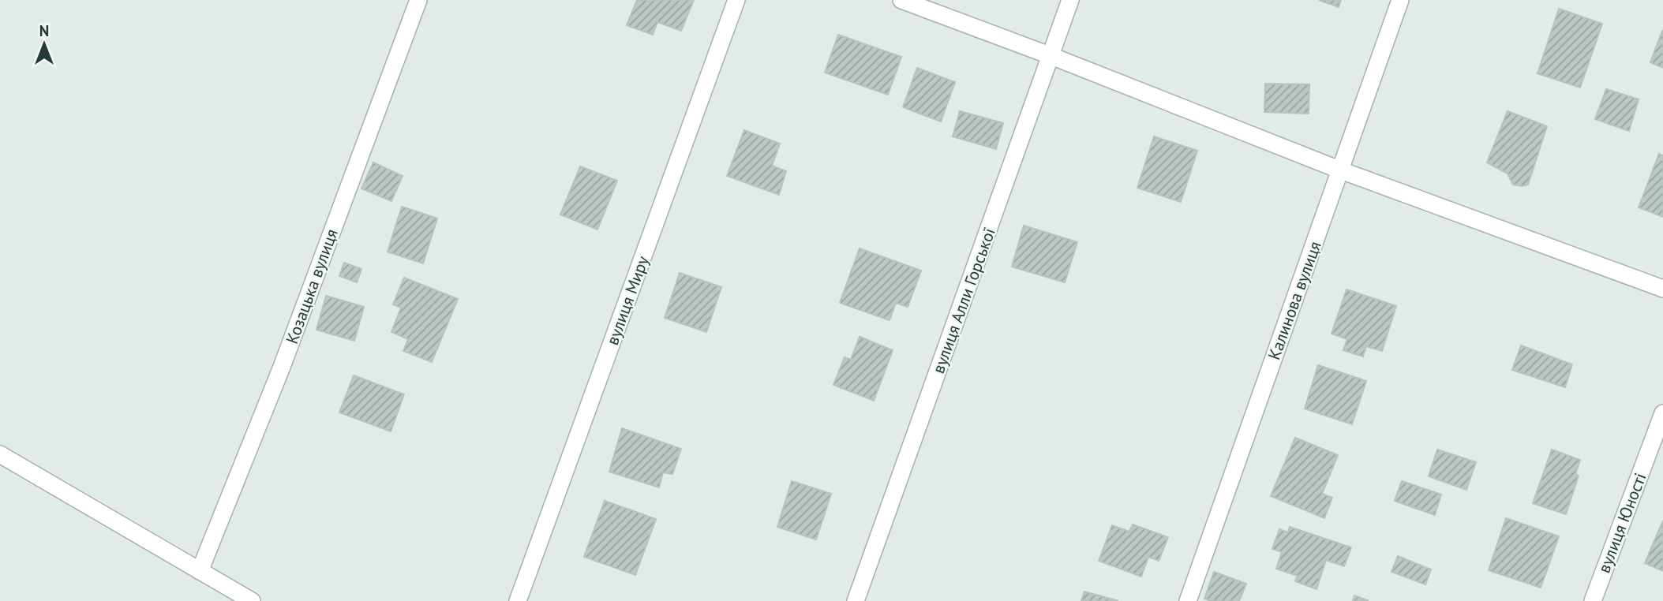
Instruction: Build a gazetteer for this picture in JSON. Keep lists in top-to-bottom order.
{
  "streets": {
    "street": [
      "Козацька вулиця",
      "вулиця Миру",
      "вулиця Алли Горської",
      "Калинова вулиця",
      "вулиця Юності"
    ]
  },
  "north": "top"
}
